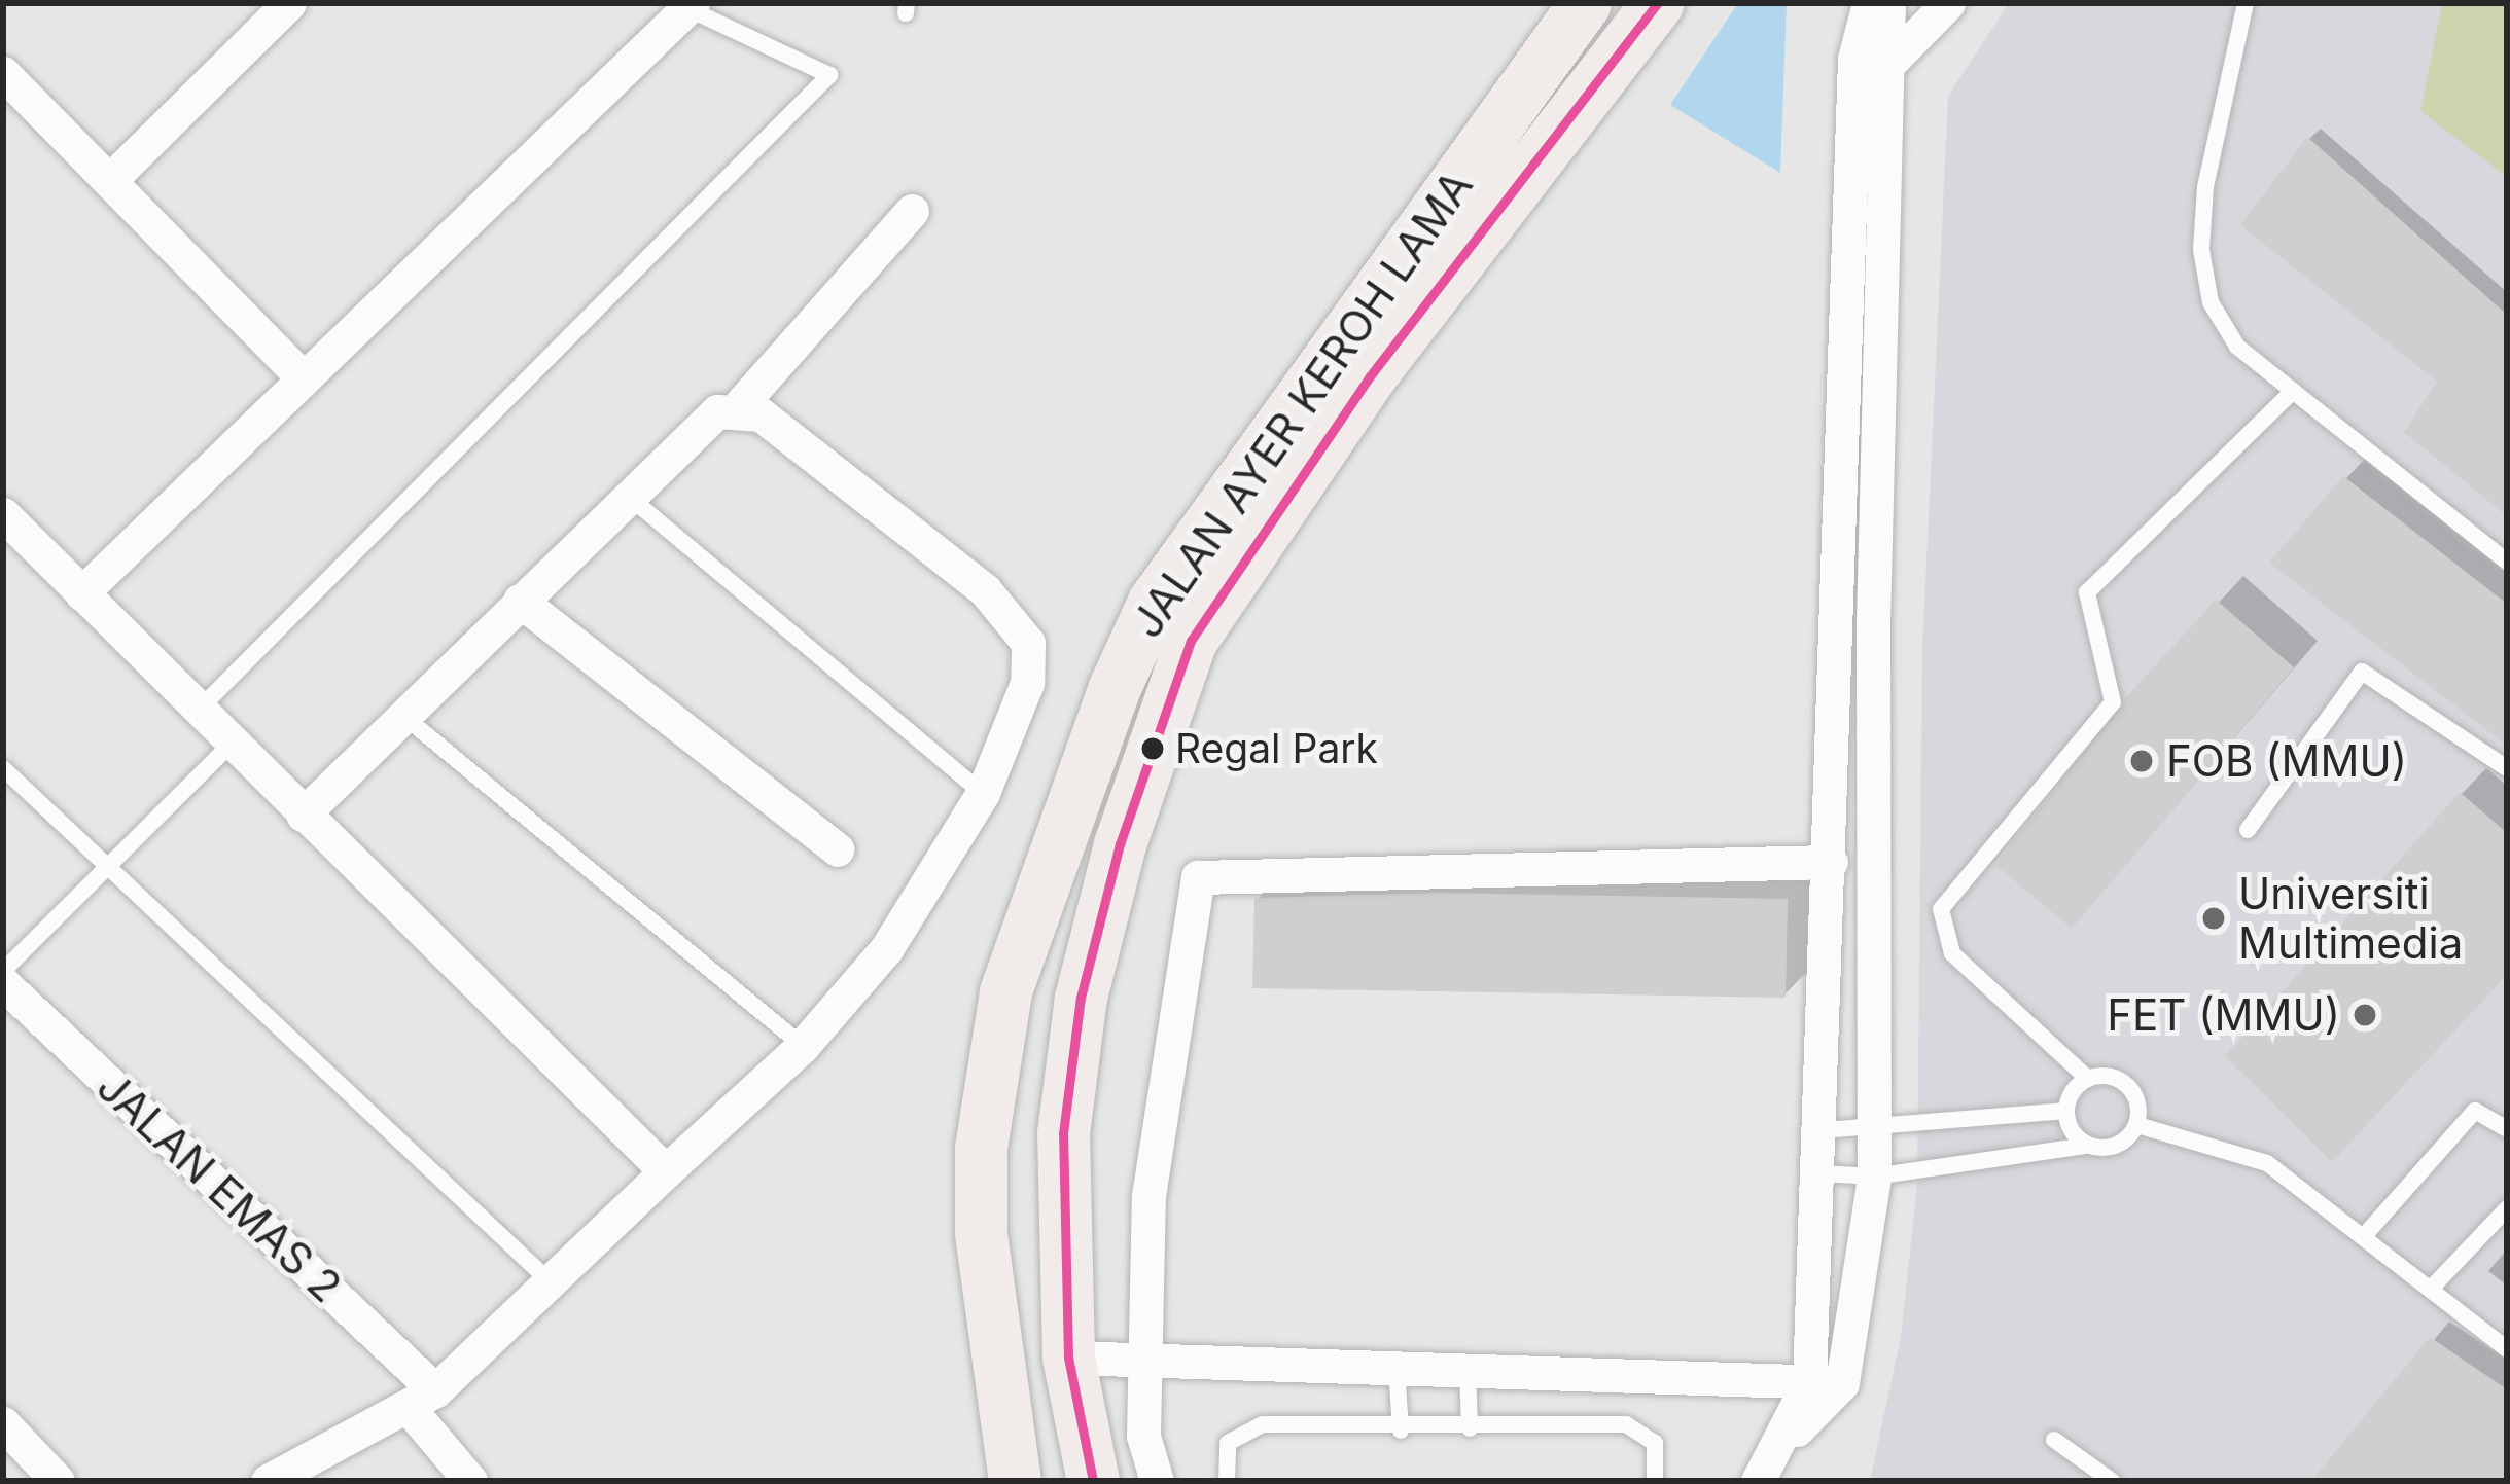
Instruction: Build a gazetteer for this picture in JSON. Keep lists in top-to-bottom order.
{
  "streets": {
    "main road": ["JALAN AYER KEROH LAMA"],
    "street": ["JALAN EMAS 2"]
  },
  "places": [
    "Regal Park",
    "FOB (MMU)",
    "Universiti Multimedia",
    "FET (MMU)"
  ]
}
